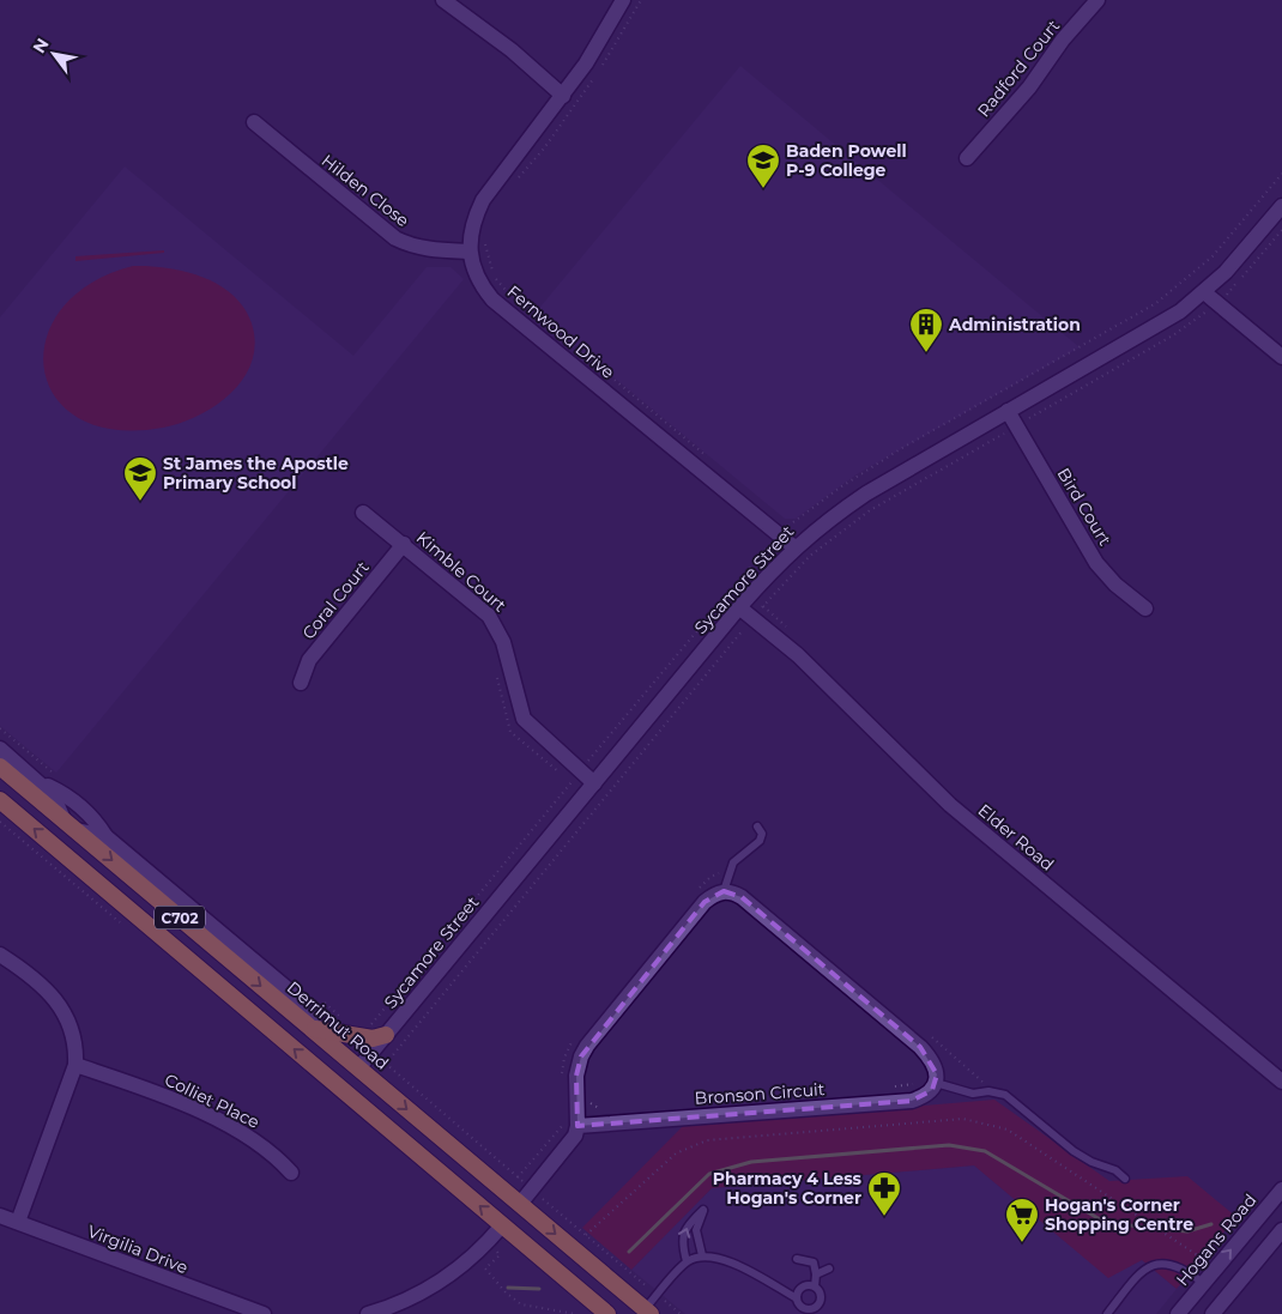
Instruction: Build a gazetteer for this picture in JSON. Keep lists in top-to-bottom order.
{
  "streets": {
    "highway": ["C702", "Derrimut Road"],
    "street": [
      "Radford Court",
      "Hilden Close",
      "Fernwood Drive",
      "Bird Court",
      "Kimble Court",
      "Sycamore Street",
      "Coral Court",
      "Elder Road",
      "Bronson Circuit",
      "Colliet Place",
      "Hogans Road",
      "Virgilia Drive"
    ]
  },
  "crossings": [
    ["Hilden Close", "Fernwood Drive"],
    ["Fernwood Drive", "Sycamore Street"],
    ["Bird Court", "Sycamore Street"],
    ["Kimble Court", "Sycamore Street"],
    ["Kimble Court", "Coral Court"],
    ["Sycamore Street", "Elder Road"],
    ["Sycamore Street", "Derrimut Road"]
  ],
  "places": {
    "school or university": ["Baden Powell P-9 College", "St James the Apostle Primary School"],
    "building": ["Administration"],
    "pharmacy": ["Pharmacy 4 Less Hogan's Corner"],
    "supermarket": ["Hogan's Corner Shopping Centre"]
  },
  "north": "top left"
}
